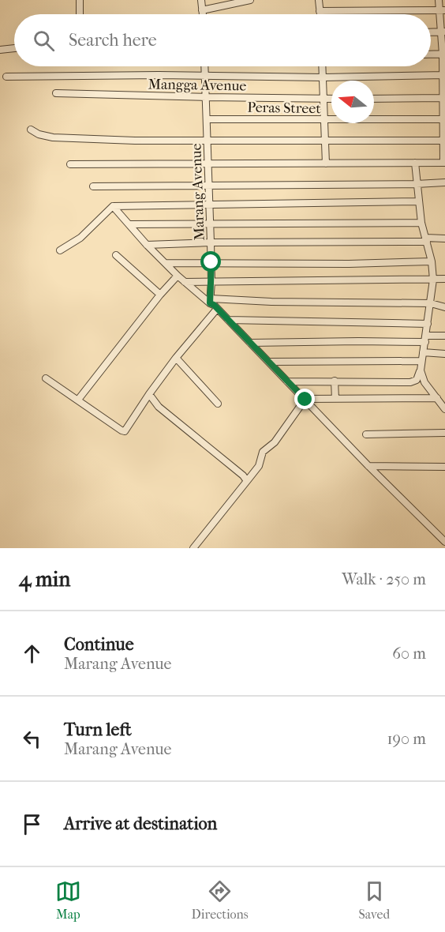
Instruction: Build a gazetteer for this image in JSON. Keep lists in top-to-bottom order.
{
  "streets": {
    "street": ["Mangga Avenue", "Peras Street", "Marang Avenue"]
  },
  "crossings": [
    ["Mangga Avenue", "Marang Avenue"],
    ["Peras Street", "Marang Avenue"]
  ],
  "north": "left",
  "page": {
    "search": "Search here",
    "heading": ["4 min", "Walk · 250 m"],
    "list": [
      ["Continue", "Marang Avenue", "60 m"],
      ["Turn left", "Marang Avenue", "190 m"],
      "Arrive at destination"
    ],
    "nav": ["Map", "Directions", "Saved"]
  }
}
